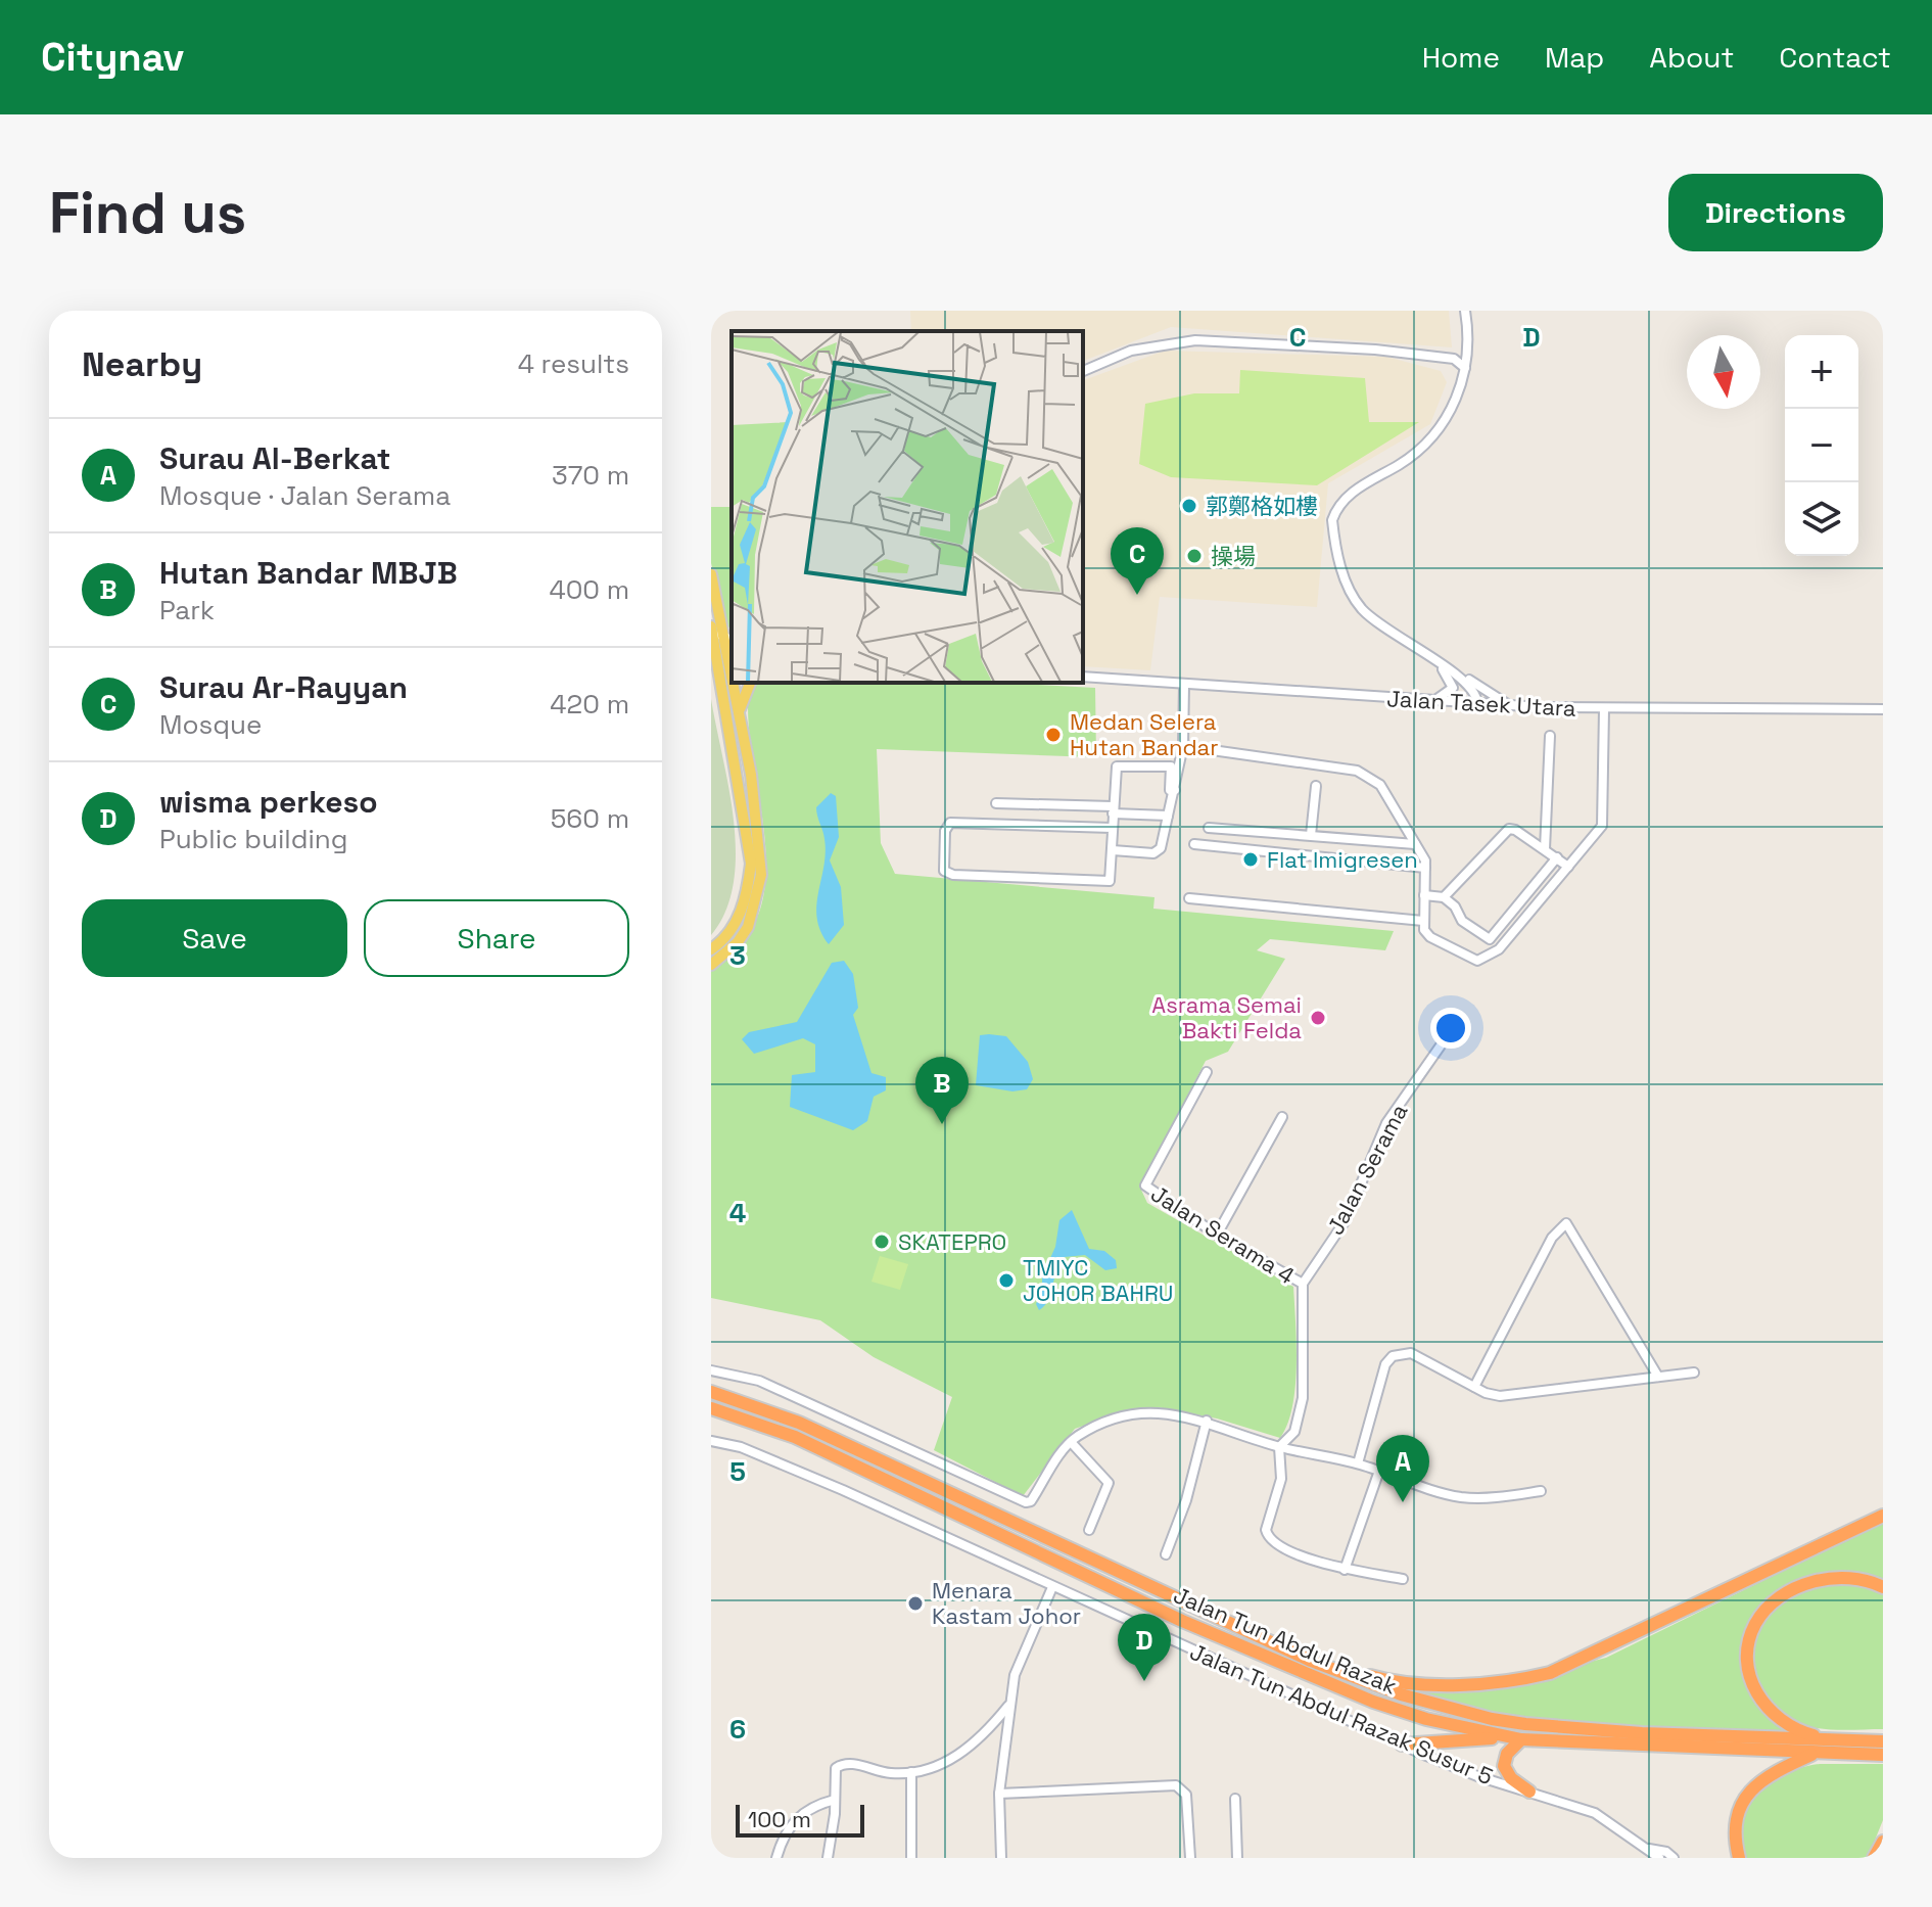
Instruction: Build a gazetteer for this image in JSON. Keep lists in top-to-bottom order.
{
  "streets": {
    "highway": ["Jalan Tun Abdul Razak"],
    "street": [
      "Jalan Tasek Utara",
      "Jalan Serama",
      "Jalan Serama 4",
      "Jalan Tun Abdul Razak Susur 5"
    ]
  },
  "crossings": [
    ["Jalan Serama", "Jalan Serama 4"]
  ],
  "places": [
    "郭鄭格如樓",
    "操場",
    "Medan Selera Hutan Bandar",
    "Flat Imigresen",
    "Asrama Semai Bakti Felda",
    "SKATEPRO",
    "TMIYC JOHOR BAHRU",
    "Menara Kastam Johor"
  ],
  "scale_bar": "100 m",
  "north": "bottom",
  "page": {
    "header": "Citynav",
    "nav": [
      "Home",
      "Map",
      "About",
      "Contact"
    ],
    "buttons": [
      "Directions",
      ["Save", "Share"]
    ],
    "title": "Find us",
    "heading": ["Nearby", "4 results"],
    "map_buttons": ["+", "−"],
    "list": [
      {
        "mark": "A",
        "name": "Surau Al-Berkat",
        "note": "Mosque · Jalan Serama",
        "value": "370 m"
      },
      {
        "mark": "B",
        "name": "Hutan Bandar MBJB",
        "note": "Park",
        "value": "400 m"
      },
      {
        "mark": "C",
        "name": "Surau Ar-Rayyan",
        "note": "Mosque",
        "value": "420 m"
      },
      {
        "mark": "D",
        "name": "wisma perkeso",
        "note": "Public building",
        "value": "560 m"
      }
    ],
    "pins": [
      "C",
      "B",
      "A",
      "D"
    ],
    "scale": "100 m"
  },
  "grid": {
    "columns": ["C", "D"],
    "rows": [
      "3",
      "4",
      "5",
      "6"
    ]
  }
}
